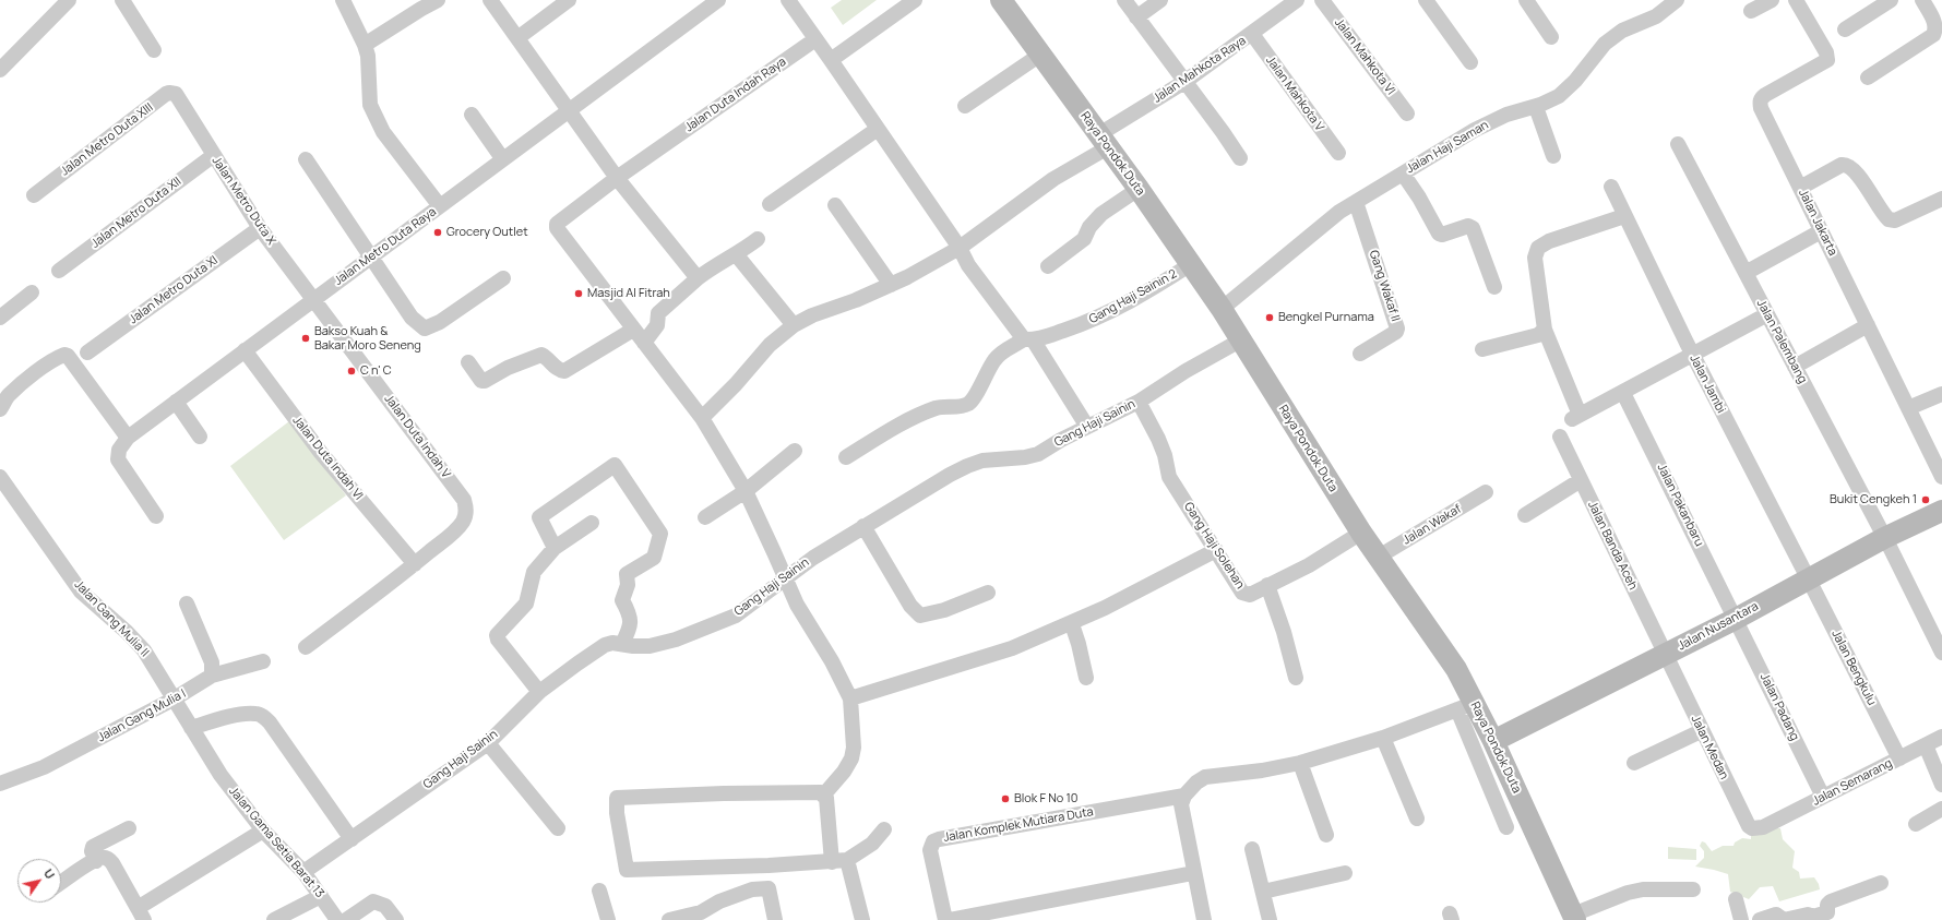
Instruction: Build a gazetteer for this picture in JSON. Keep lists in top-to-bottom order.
{
  "streets": {
    "main road": ["Raya Pondok Duta", "Jalan Nusantara"],
    "street": [
      "Jalan Mahkota VI",
      "Jalan Mahkota Raya",
      "Jalan Mahkota V",
      "Jalan Duta Indah Raya",
      "Jalan Metro Duta XIII",
      "Jalan Haji Saman",
      "Jalan Metro Duta X",
      "Jalan Metro Duta XII",
      "Jalan Jakarta",
      "Jalan Metro Duta Raya",
      "Gang Wakaf II",
      "Jalan Metro Duta XI",
      "Gang Haji Sainin 2",
      "Jalan Palembang",
      "Jalan Jambi",
      "Gang Haji Sainin",
      "Jalan Duta Indah V",
      "Jalan Duta Indah VI",
      "Jalan Pakanbaru",
      "Jalan Wakaf",
      "Gang Haji Solehan",
      "Jalan Banda Aceh",
      "Jalan Gang Mulia II",
      "Jalan Bengkulu",
      "Jalan Padang",
      "Jalan Gang Mulia I",
      "Jalan Medan",
      "Jalan Semarang",
      "Jalan Komplek Mutiara Duta",
      "Jalan Gama Setia Barat 13"
    ]
  },
  "crossings": [
    ["Jalan Mahkota Raya", "Jalan Mahkota V"],
    ["Jalan Mahkota Raya", "Raya Pondok Duta"],
    ["Jalan Metro Duta XIII", "Jalan Metro Duta X"],
    ["Jalan Haji Saman", "Raya Pondok Duta"],
    ["Jalan Haji Saman", "Gang Wakaf II"],
    ["Raya Pondok Duta", "Gang Haji Sainin 2"],
    ["Raya Pondok Duta", "Gang Haji Sainin"],
    ["Raya Pondok Duta", "Jalan Wakaf"],
    ["Raya Pondok Duta", "Gang Haji Solehan"],
    ["Raya Pondok Duta", "Jalan Nusantara"],
    ["Raya Pondok Duta", "Jalan Komplek Mutiara Duta"],
    ["Jalan Metro Duta X", "Jalan Metro Duta XII"],
    ["Jalan Metro Duta X", "Jalan Metro Duta Raya"],
    ["Jalan Metro Duta X", "Jalan Metro Duta XI"],
    ["Jalan Metro Duta X", "Jalan Duta Indah V"],
    ["Jalan Metro Duta Raya", "Jalan Duta Indah V"],
    ["Jalan Metro Duta Raya", "Jalan Duta Indah VI"],
    ["Jalan Palembang", "Jalan Nusantara"],
    ["Jalan Jambi", "Jalan Nusantara"],
    ["Jalan Jambi", "Jalan Bengkulu"],
    ["Gang Haji Sainin", "Gang Haji Solehan"],
    ["Gang Haji Sainin", "Jalan Gama Setia Barat 13"],
    ["Jalan Duta Indah V", "Jalan Duta Indah VI"],
    ["Jalan Pakanbaru", "Jalan Nusantara"],
    ["Jalan Pakanbaru", "Jalan Padang"],
    ["Jalan Banda Aceh", "Jalan Nusantara"],
    ["Jalan Banda Aceh", "Jalan Medan"],
    ["Jalan Gang Mulia II", "Jalan Gang Mulia I"],
    ["Jalan Gang Mulia II", "Jalan Gama Setia Barat 13"],
    ["Jalan Nusantara", "Jalan Bengkulu"],
    ["Jalan Nusantara", "Jalan Padang"],
    ["Jalan Nusantara", "Jalan Medan"],
    ["Jalan Bengkulu", "Jalan Semarang"],
    ["Jalan Padang", "Jalan Semarang"],
    ["Jalan Gang Mulia I", "Jalan Gama Setia Barat 13"],
    ["Jalan Medan", "Jalan Semarang"]
  ],
  "places": [
    "Grocery Outlet",
    "Masjid Al Fitrah",
    "Bengkel Purnama",
    "Bakso Kuah & Bakar Moro Seneng",
    "C n' C",
    "Bukit Cengkeh 1",
    "Blok F No 10"
  ],
  "north": "top right"
}
